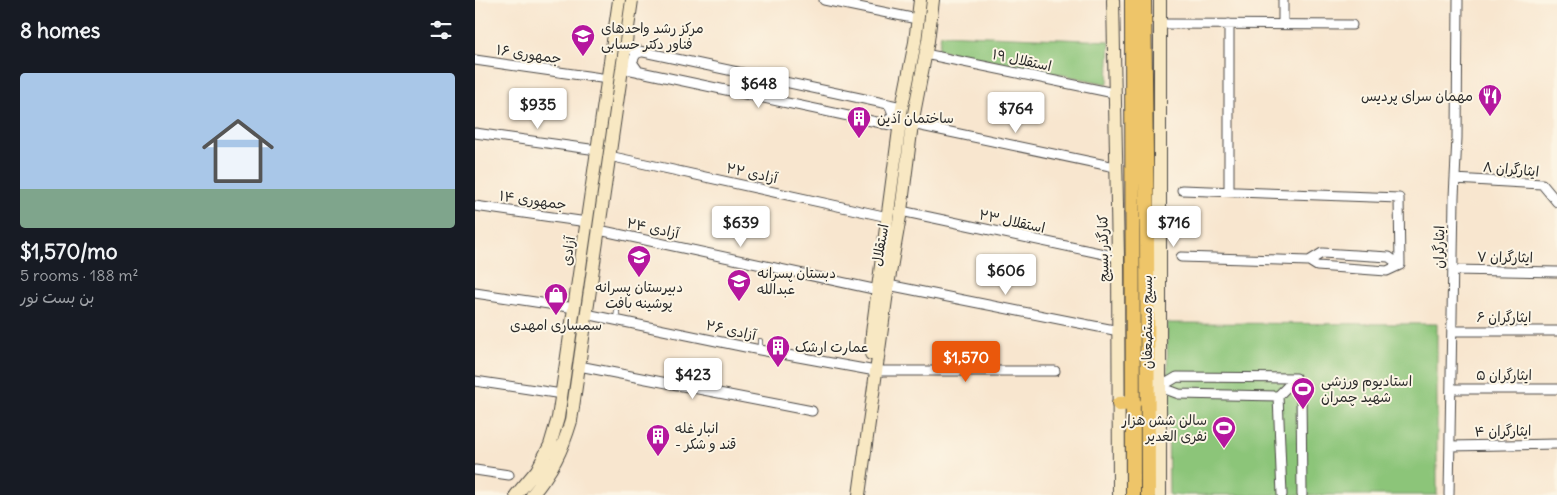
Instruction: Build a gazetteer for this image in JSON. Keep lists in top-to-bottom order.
{
  "streets": {
    "main road": ["بسیج مستضعفان"],
    "street": [
      "جمهوری ۱۶",
      "استقلال ۱۹",
      "ایثارگران ۸",
      "آزادی ۲۲",
      "جمهوری ۱۴",
      "استقلال ۲۳",
      "آزادی ۲۴",
      "استقلال",
      "ایثارگران",
      "کنارگذر بسیج",
      "آزادی",
      "ایثارگران ۷",
      "ایثارگران ۶",
      "آزادی ۲۶",
      "ایثارگران ۵",
      "ایثارگران ۴"
    ]
  },
  "crossings": [
    ["جمهوری ۱۶", "آزادی"],
    ["استقلال ۱۹", "استقلال"],
    ["استقلال ۱۹", "کنارگذر بسیج"],
    ["ایثارگران ۸", "ایثارگران"],
    ["آزادی ۲۲", "استقلال"],
    ["آزادی ۲۲", "آزادی"],
    ["جمهوری ۱۴", "آزادی"],
    ["استقلال ۲۳", "استقلال"],
    ["استقلال ۲۳", "کنارگذر بسیج"],
    ["آزادی ۲۴", "استقلال"],
    ["آزادی ۲۴", "کنارگذر بسیج"],
    ["آزادی ۲۴", "آزادی"],
    ["استقلال", "آزادی ۲۶"],
    ["ایثارگران", "ایثارگران ۷"],
    ["ایثارگران", "ایثارگران ۶"],
    ["ایثارگران", "ایثارگران ۵"],
    ["ایثارگران", "ایثارگران ۴"],
    ["آزادی", "آزادی ۲۶"]
  ],
  "places": {
    "school or university": ["مرکز رشد واحدهای فناور دکتر حسابی", "دبیرستان پسرانه پوشینه بافت", "دبستان پسرانه عبدالله"],
    "restaurant": ["مهمان سرای پردیس"],
    "building": ["ساختمان آذین", "عمارت ارشک", "انبار غله - قند و شکر"],
    "shop": ["سمساری امهدی"],
    "sports": ["استادیوم ورزشی شهید چمران", "سالن شش هزار نفری الغدیر"]
  },
  "page": {
    "heading": "8 homes",
    "list": [
      {
        "name": "$1,570/mo",
        "note": "5 rooms · 188 m² · بن بست نور"
      }
    ],
    "price": [
      "$648",
      "$935",
      "$764",
      "$639",
      "$716",
      "$606",
      "$1,570",
      "$423"
    ]
  }
}
